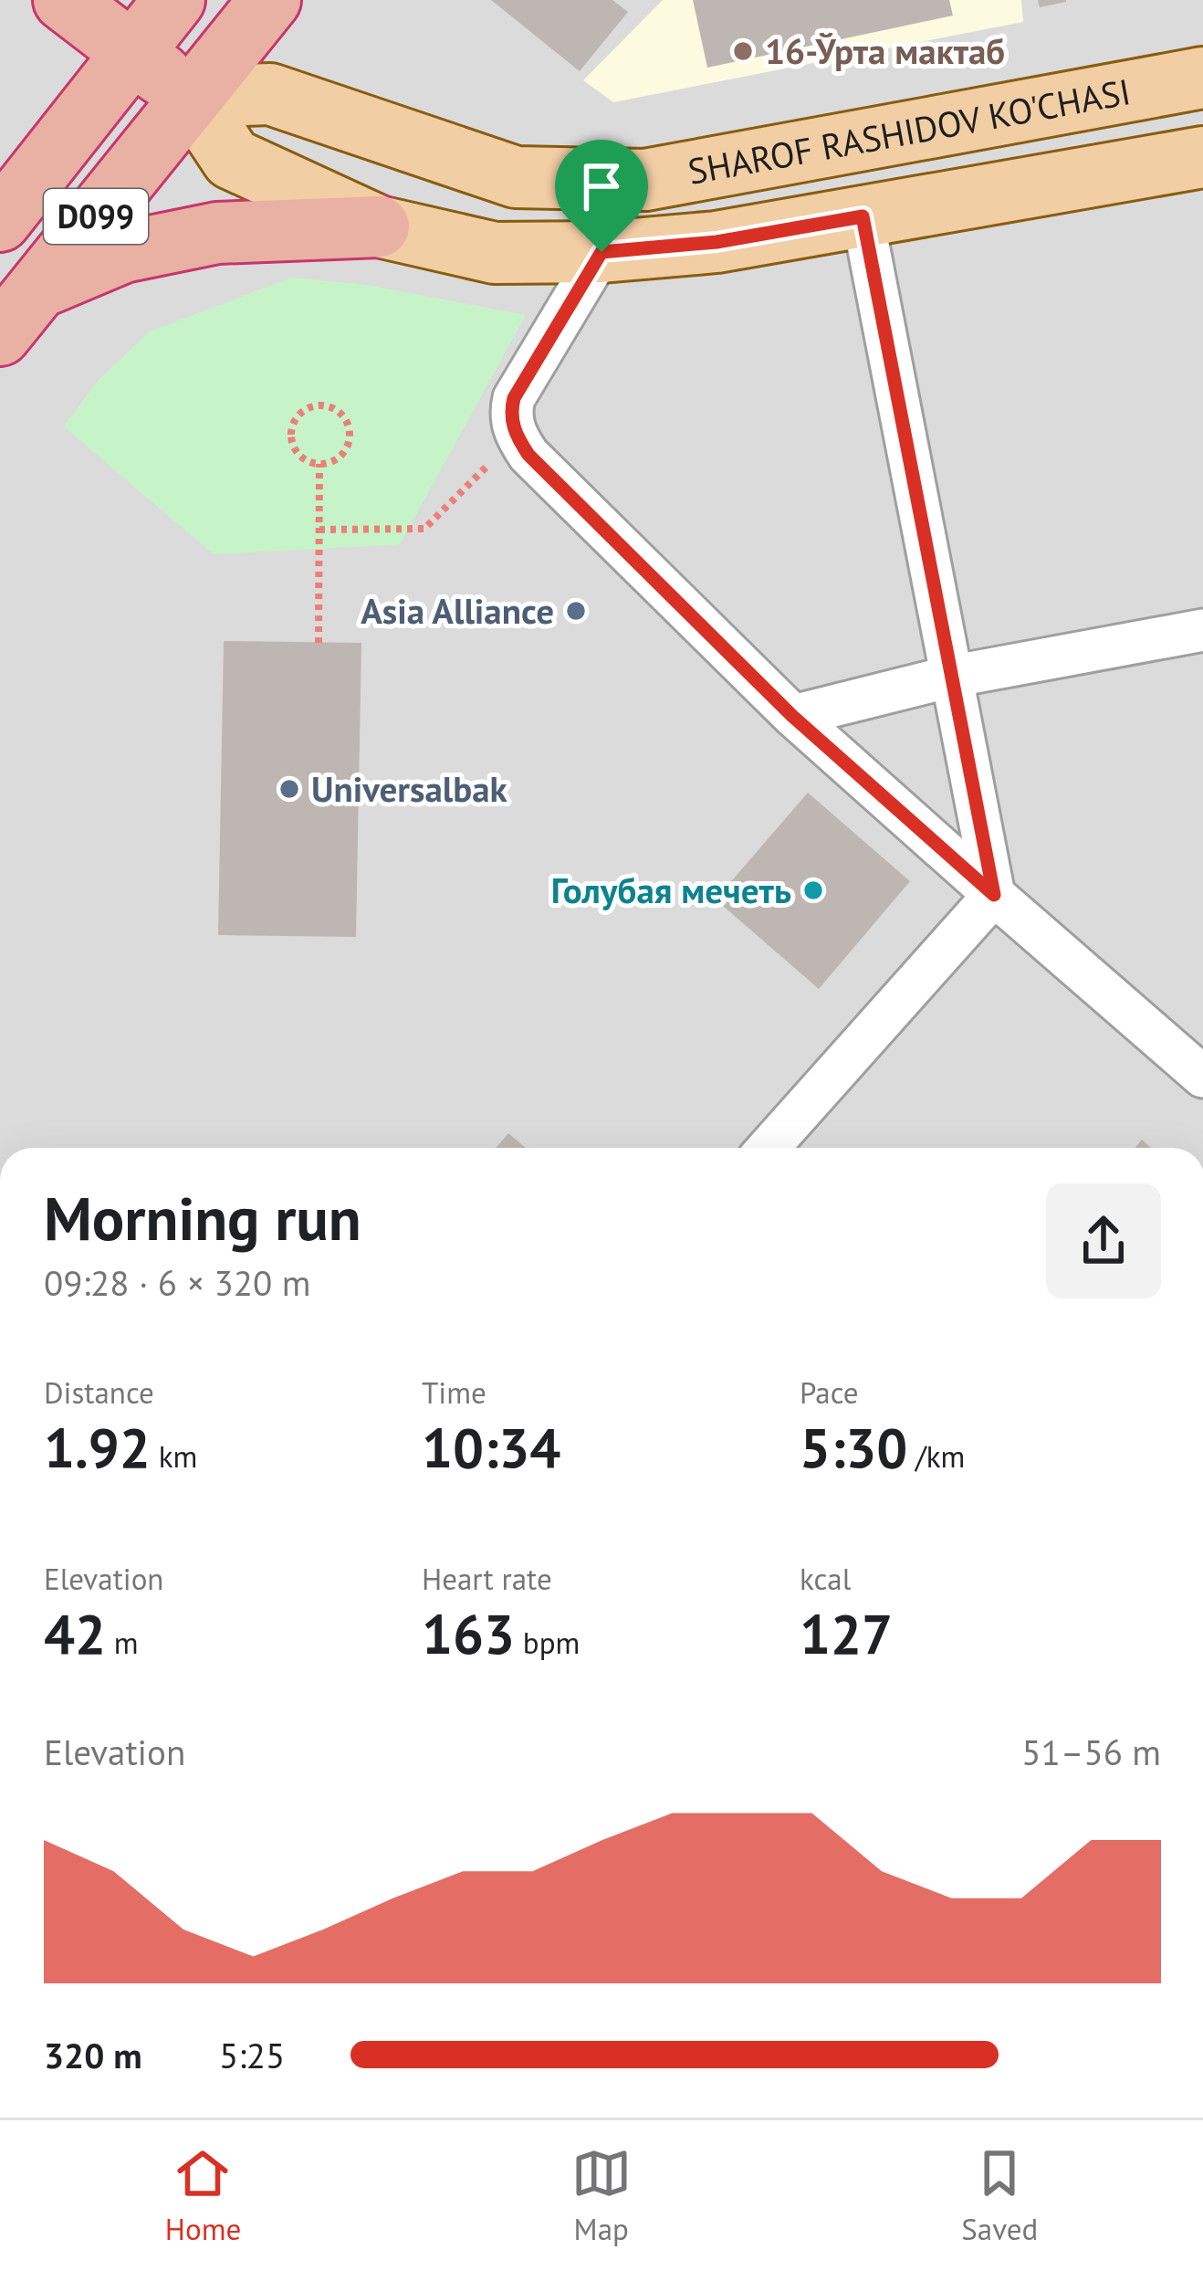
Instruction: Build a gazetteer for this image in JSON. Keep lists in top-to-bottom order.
{
  "streets": {
    "highway": ["D099"],
    "main road": ["SHAROF RASHIDOV KO'CHASI"]
  },
  "crossings": [
    ["SHAROF RASHIDOV KO'CHASI", "D099"]
  ],
  "places": [
    "16-Ўрта мактаб",
    "Asia Alliance",
    "Universalbak",
    "Голубая мечеть"
  ],
  "page": {
    "heading": ["Morning run", "09:28 · 6 × 320 m"],
    "stats": [
      ["Distance", "1.92 km"],
      ["Time", "10:34"],
      ["Pace", "5:30 /km"],
      ["Elevation", "42 m"],
      ["Heart rate", "163 bpm"],
      ["kcal", "127"]
    ],
    "chart": ["Elevation", "51–56 m"],
    "list": [
      {
        "name": "320 m",
        "note": "5:25"
      }
    ],
    "tabs": ["Home", "Map", "Saved"]
  }
}
